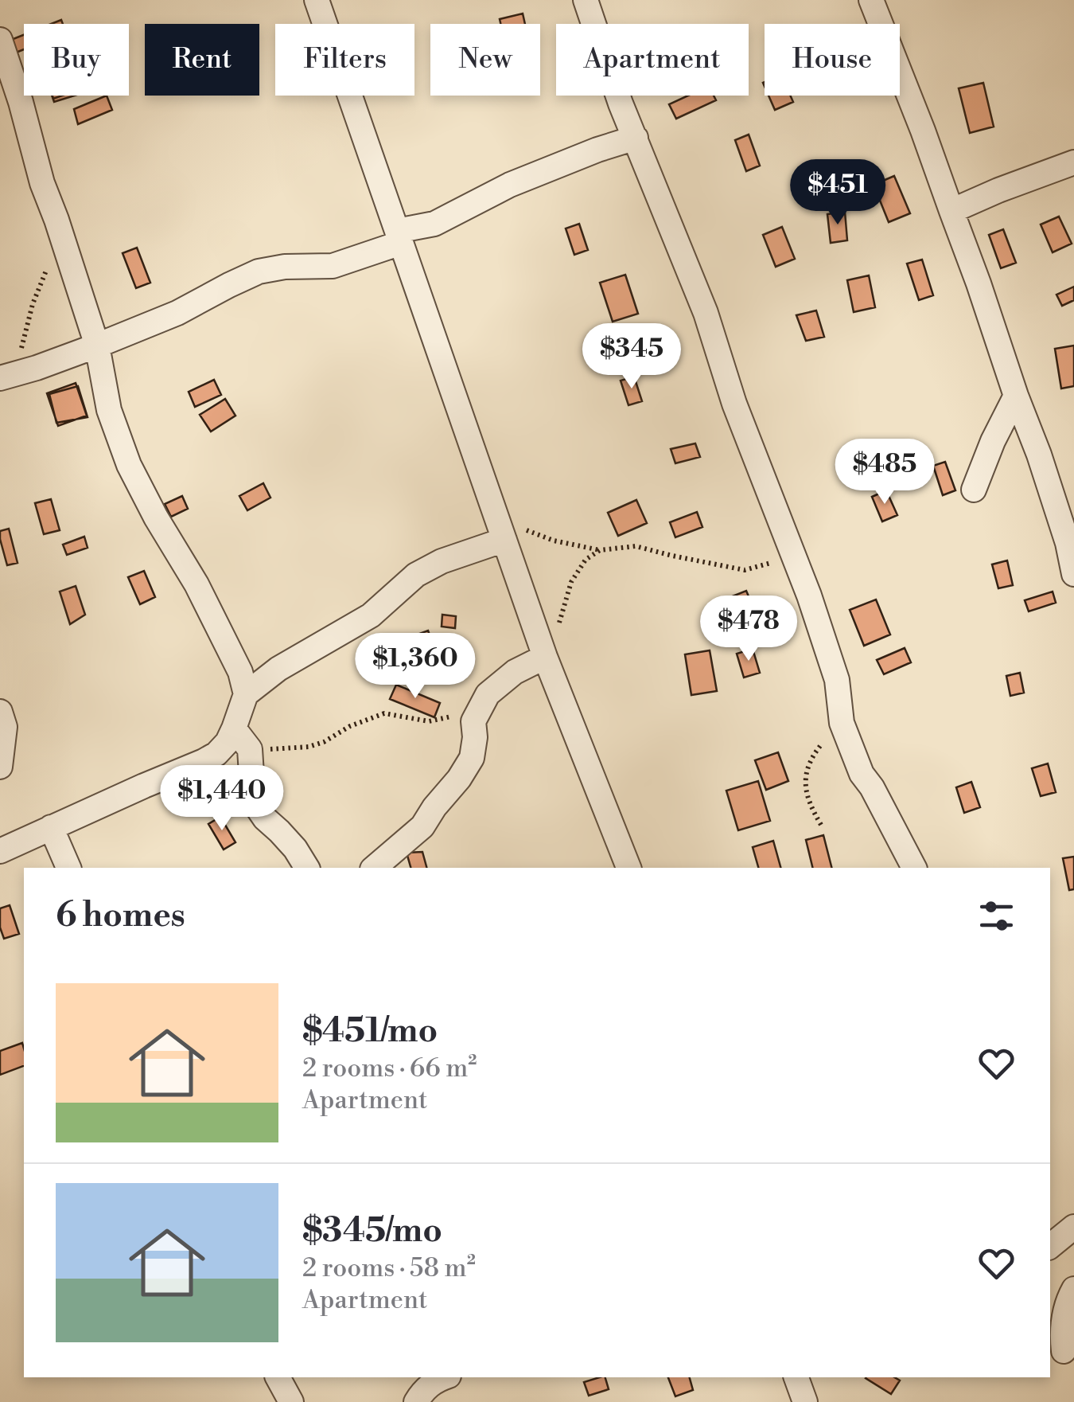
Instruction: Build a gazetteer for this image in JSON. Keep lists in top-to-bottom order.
{
  "page": {
    "chip": [
      "Buy",
      "Rent",
      "Filters",
      "New",
      "Apartment",
      "House"
    ],
    "price": [
      "$451",
      "$345",
      "$485",
      "$478",
      "$1,360",
      "$1,440"
    ],
    "heading": "6 homes",
    "list": [
      {
        "name": "$451/mo",
        "note": "2 rooms · 66 m² · Apartment"
      },
      {
        "name": "$345/mo",
        "note": "2 rooms · 58 m² · Apartment"
      }
    ]
  }
}
